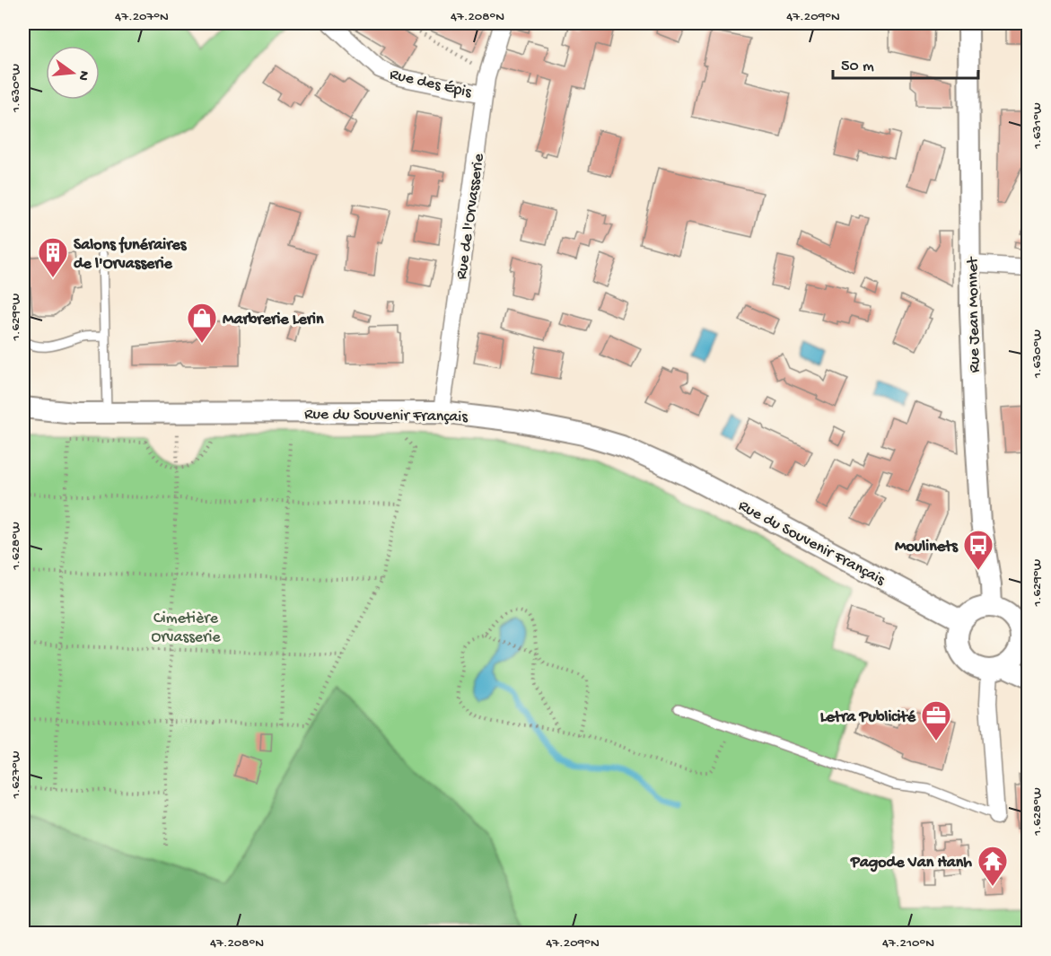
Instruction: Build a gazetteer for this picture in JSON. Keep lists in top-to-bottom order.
{
  "streets": {
    "street": [
      "Rue des Épis",
      "Rue de l'Orvasserie",
      "Rue Jean Monnet",
      "Rue du Souvenir Français"
    ]
  },
  "crossings": [
    ["Rue des Épis", "Rue de l'Orvasserie"],
    ["Rue de l'Orvasserie", "Rue du Souvenir Français"],
    ["Rue Jean Monnet", "Rue du Souvenir Français"]
  ],
  "parks": ["Cimetière Orvasserie"],
  "places": {
    "building": ["Salons funéraires de l'Orvasserie"],
    "shop": ["Marbrerie Lerin"],
    "bus stop": ["Moulinets"],
    "office": ["Letra Publicité"],
    "temple": ["Pagode Van Hanh"]
  },
  "scale_bar": "50 m",
  "north": "right",
  "coordinates": [
    "47.207°N",
    "47.208°N",
    "47.209°N",
    "1.630°W",
    "1.631°W",
    "1.629°W",
    "1.628°W",
    "1.627°W",
    "47.210°N"
  ]
}
